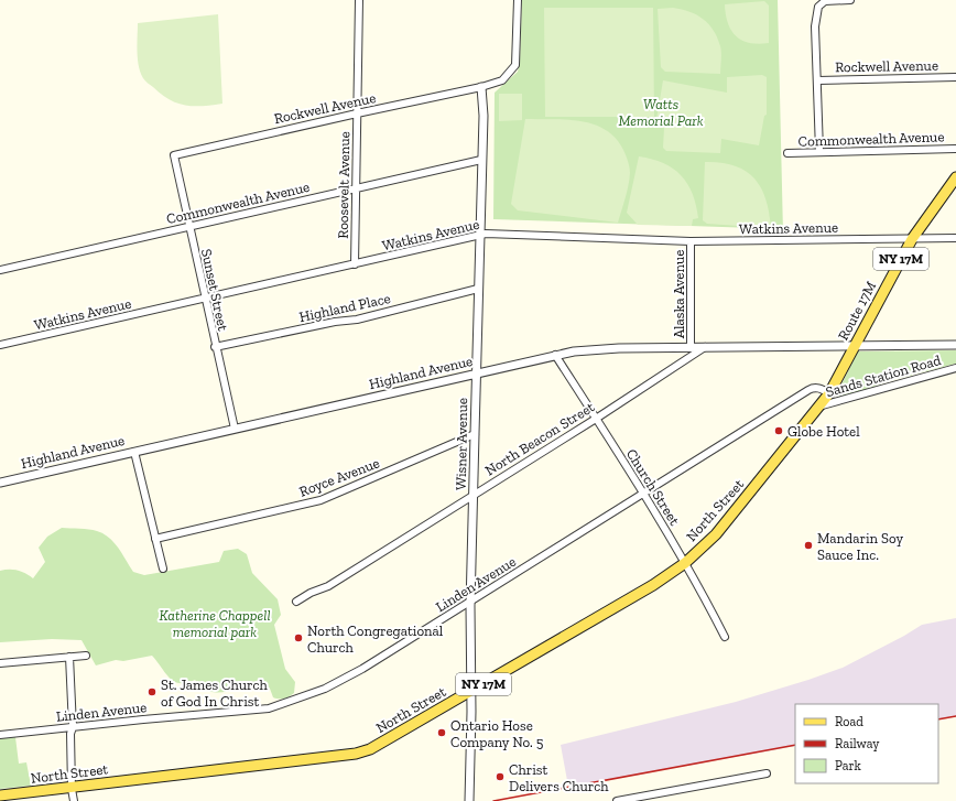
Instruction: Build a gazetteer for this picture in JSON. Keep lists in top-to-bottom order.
{
  "streets": {
    "main road": ["NY 17M", "Route 17M", "North Street"],
    "street": [
      "Rockwell Avenue",
      "Commonwealth Avenue",
      "Roosevelt Avenue",
      "Watkins Avenue",
      "Sunset Street",
      "Alaska Avenue",
      "Highland Place",
      "Highland Avenue",
      "Sands Station Road",
      "North Beacon Street",
      "Wisner Avenue",
      "Royce Avenue",
      "Church Street",
      "Linden Avenue"
    ]
  },
  "crossings": [
    ["Rockwell Avenue", "Roosevelt Avenue"],
    ["Rockwell Avenue", "Sunset Street"],
    ["Rockwell Avenue", "Wisner Avenue"],
    ["Commonwealth Avenue", "Roosevelt Avenue"],
    ["Commonwealth Avenue", "Sunset Street"],
    ["Commonwealth Avenue", "Wisner Avenue"],
    ["Roosevelt Avenue", "Watkins Avenue"],
    ["Watkins Avenue", "Sunset Street"],
    ["Watkins Avenue", "Alaska Avenue"],
    ["Watkins Avenue", "Route 17M"],
    ["Watkins Avenue", "Wisner Avenue"],
    ["Sunset Street", "Highland Place"],
    ["Sunset Street", "Highland Avenue"],
    ["Alaska Avenue", "Highland Avenue"],
    ["Highland Place", "Wisner Avenue"],
    ["Route 17M", "Highland Avenue"],
    ["Route 17M", "Sands Station Road"],
    ["Route 17M", "North Street"],
    ["Route 17M", "Linden Avenue"],
    ["Highland Avenue", "North Beacon Street"],
    ["Highland Avenue", "Wisner Avenue"],
    ["Highland Avenue", "Church Street"],
    ["Sands Station Road", "North Street"],
    ["North Beacon Street", "Wisner Avenue"],
    ["North Beacon Street", "Church Street"],
    ["Wisner Avenue", "Royce Avenue"],
    ["Wisner Avenue", "North Street"],
    ["Wisner Avenue", "Linden Avenue"],
    ["Church Street", "North Street"],
    ["Church Street", "Linden Avenue"]
  ],
  "parks": ["Watts Memorial Park", "Katherine Chappell memorial park"],
  "places": [
    "Globe Hotel",
    "Mandarin Soy Sauce Inc.",
    "North Congregational Church",
    "St. James Church of God In Christ",
    "Ontario Hose Company No. 5",
    "Christ Delivers Church"
  ],
  "legend": ["Road", "Railway", "Park"]
}
